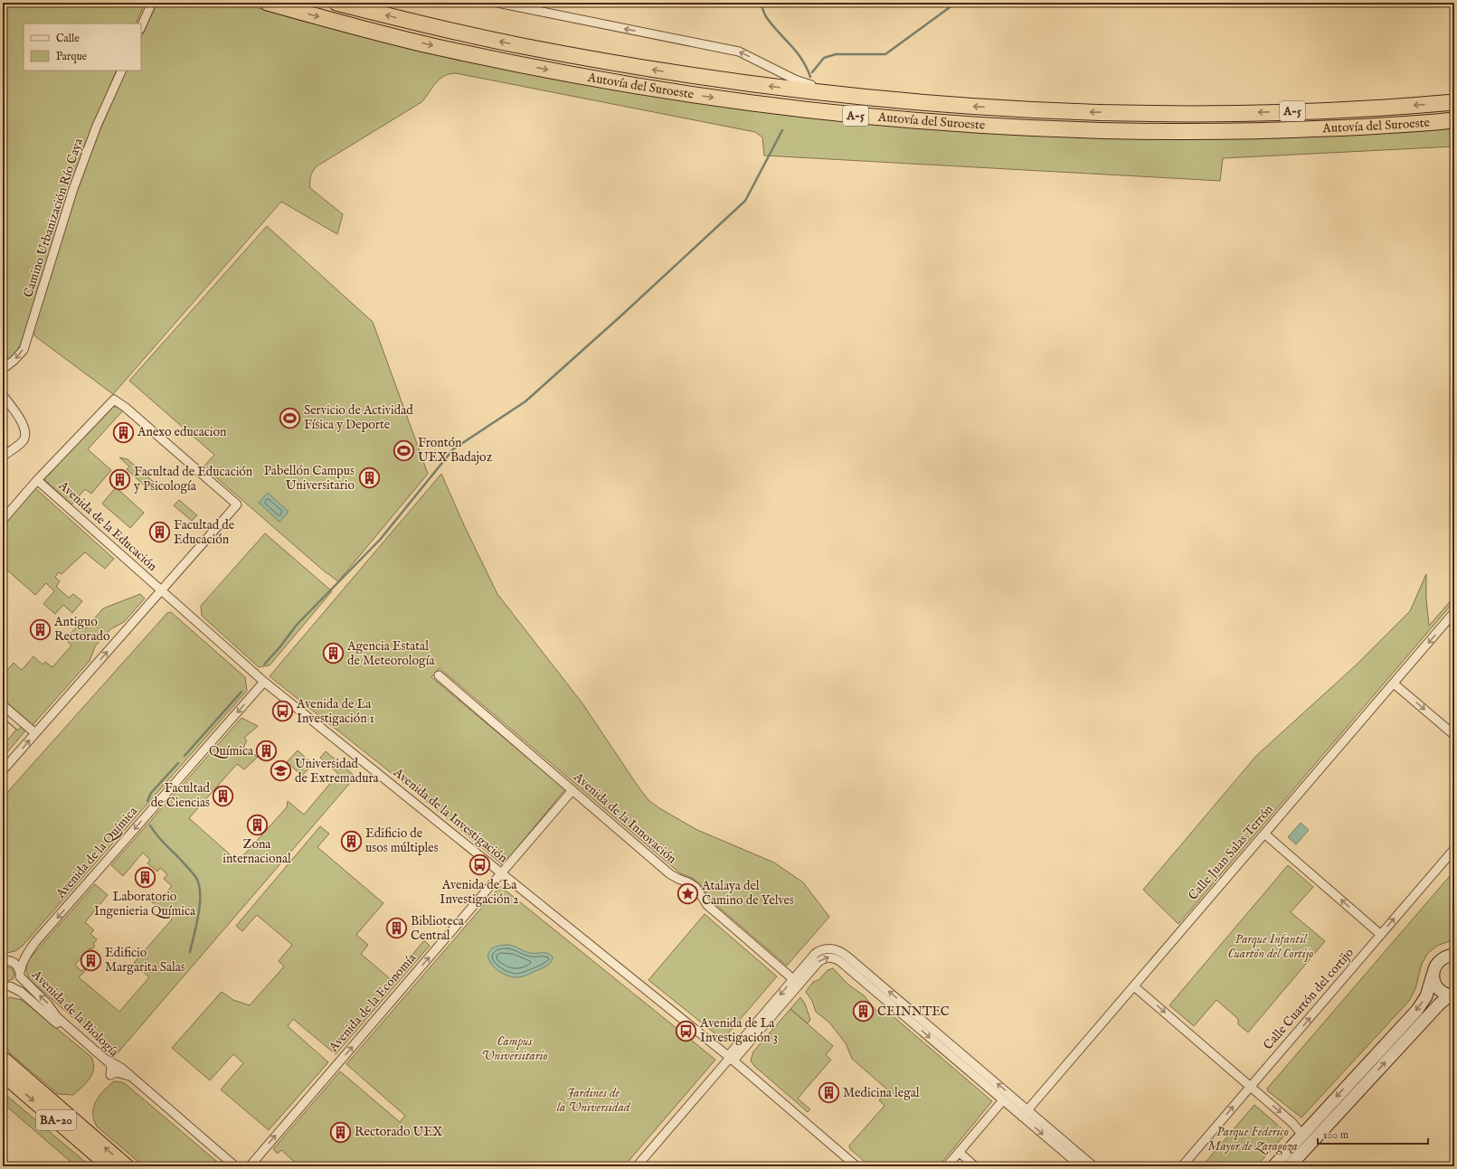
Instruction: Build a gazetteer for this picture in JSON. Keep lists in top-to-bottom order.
{
  "streets": {
    "highway": ["Autovía del Suroeste", "A-5", "BA-20"],
    "street": [
      "Camino Urbanización Río Caya",
      "Avenida de la Educación",
      "Avenida de la Investigación",
      "Avenida de la Innovación",
      "Avenida de la Química",
      "Calle Juan Salas Terrón",
      "Calle Cuartón del cortijo",
      "Avenida de la Economía",
      "Avenida de la Biología"
    ]
  },
  "crossings": [
    ["Avenida de la Educación", "Avenida de la Investigación"],
    ["Avenida de la Investigación", "Avenida de la Química"],
    ["Avenida de la Investigación", "Avenida de la Economía"],
    ["Avenida de la Innovación", "Avenida de la Economía"],
    ["Avenida de la Química", "Avenida de la Biología"]
  ],
  "one_way": [
    "Camino Urbanización Río Caya",
    "Avenida de la Química",
    "Calle Cuartón del cortijo",
    "Avenida de la Economía"
  ],
  "parks": [
    "Parque Infantil Cuartón del Cortijo",
    "Campus Universitario",
    "Jardines de la Universidad",
    "Parque Federico Mayor de Zaragoza"
  ],
  "places": {
    "sports": ["Servicio de Actividad Física y Deporte", "Frontón UEX Badajoz"],
    "building": [
      "Anexo educacion",
      "Pabellón Campus Universitario",
      "Facultad de Educación y Psicología",
      "Facultad de Educación",
      "Antiguo Rectorado",
      "Agencia Estatal de Meteorología",
      "Química",
      "Facultad de Ciencias",
      "Zona internacional",
      "Edificio de usos múltiples",
      "Laboratorio Ingenieria Química",
      "Biblioteca Central",
      "Edificio Margarita Salas",
      "CEINNTEC",
      "Medicina legal",
      "Rectorado UEX"
    ],
    "bus stop": ["Avenida de La Investigación 1", "Avenida de La Investigación 2", "Avenida de La Investigación 3"],
    "school or university": ["Universidad de Extremadura"],
    "place": ["Atalaya del Camino de Yelves"]
  },
  "legend": ["Calle", "Parque"],
  "scale_bar": "100 m"
}
